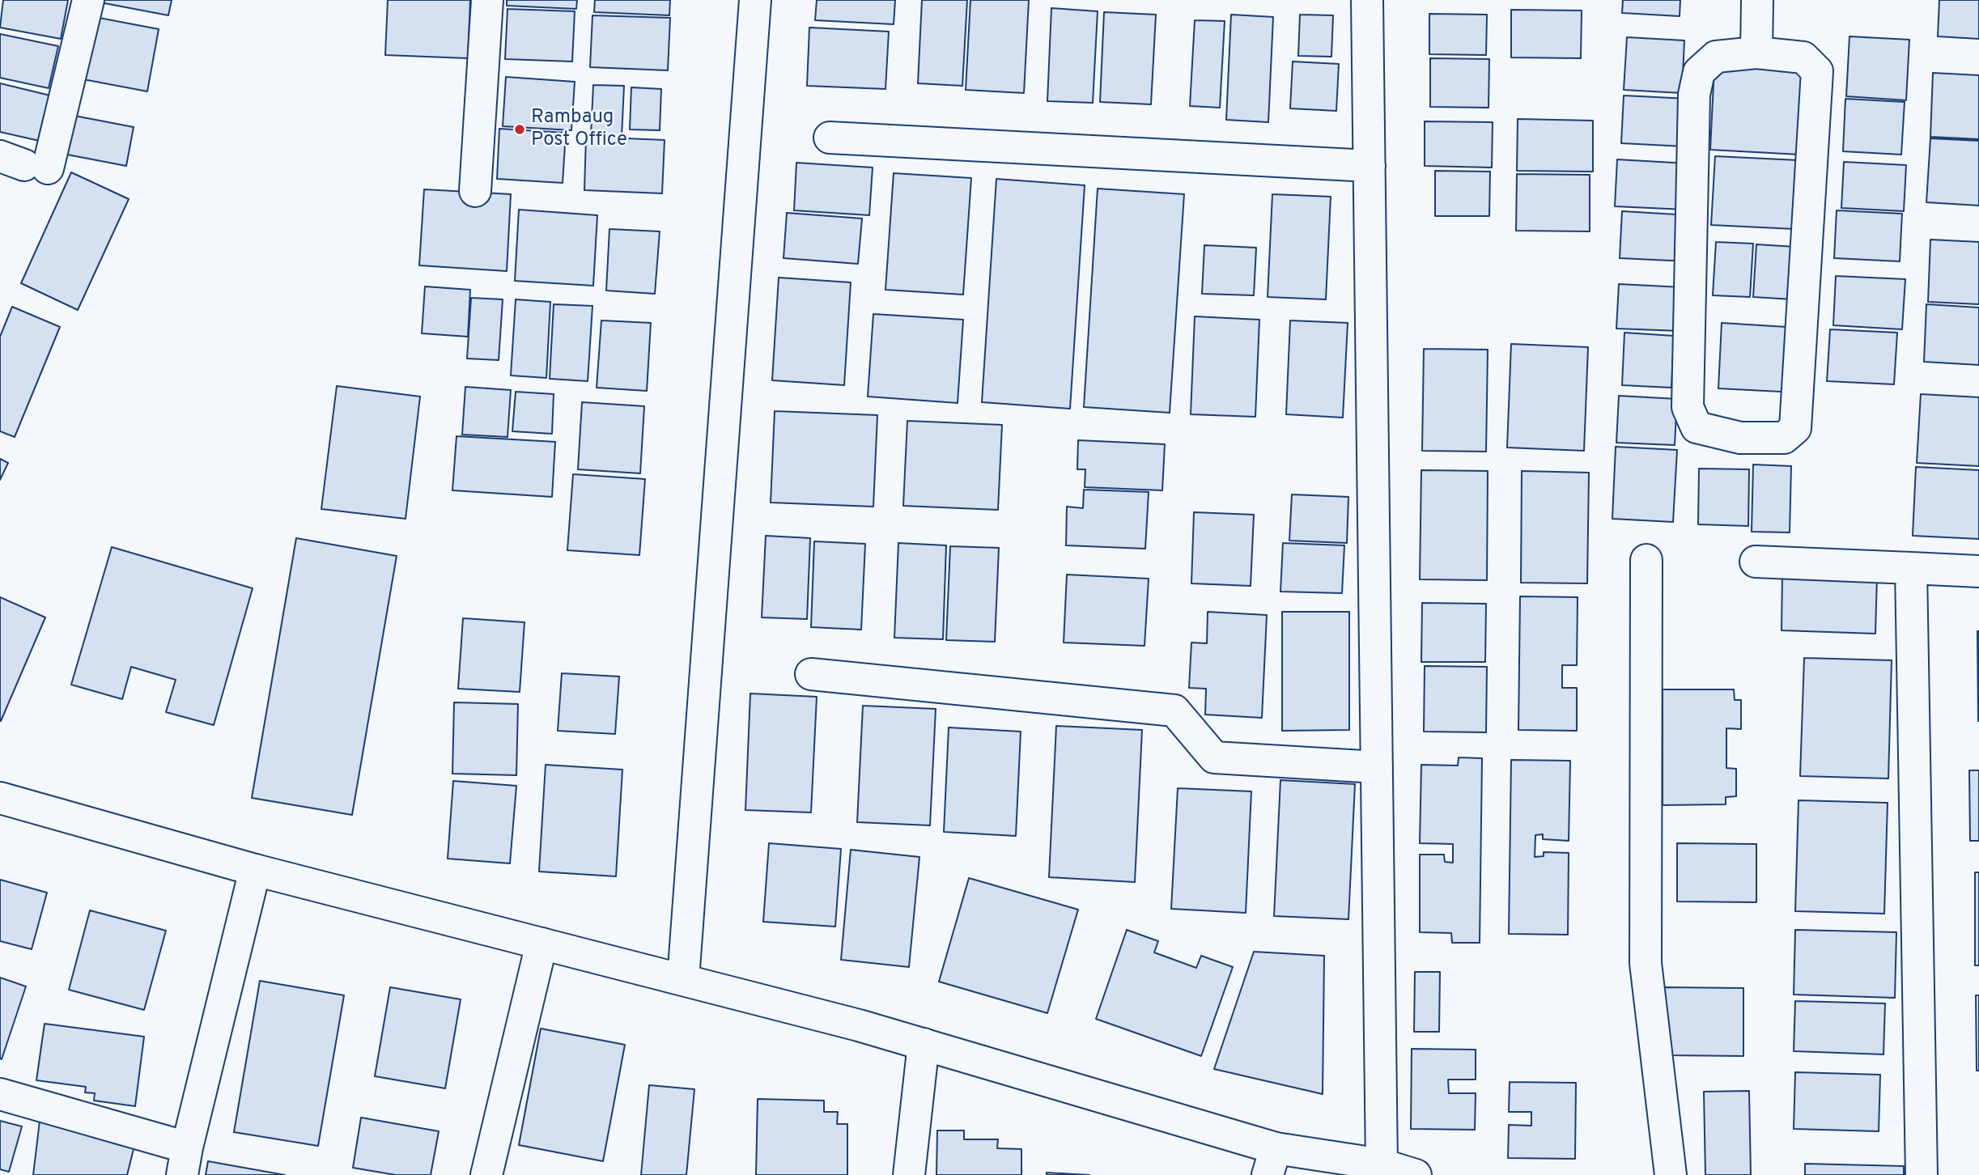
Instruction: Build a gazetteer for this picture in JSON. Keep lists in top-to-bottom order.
{
  "places": ["Rambaug Post Office"]
}
